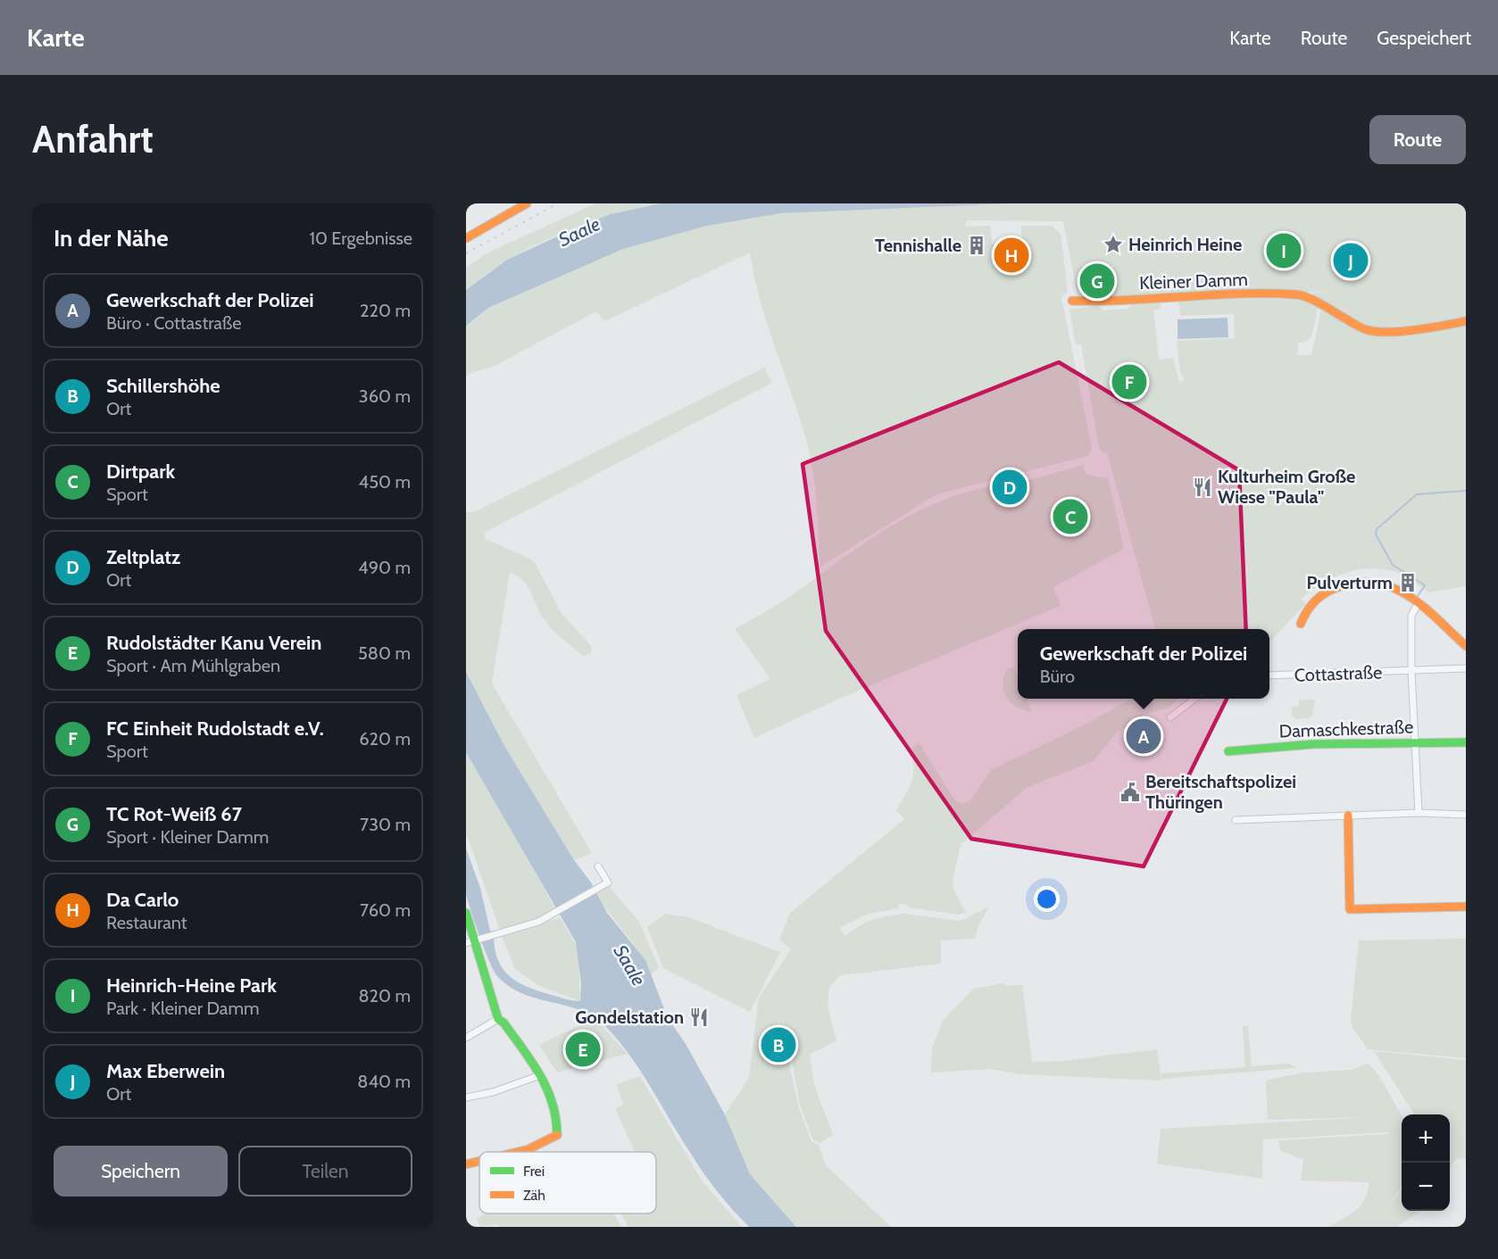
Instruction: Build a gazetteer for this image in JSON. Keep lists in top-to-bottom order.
{
  "streets": {
    "street": ["Kleiner Damm", "Cottastraße", "Damaschkestraße"]
  },
  "water": ["Saale"],
  "places": {
    "place": ["Heinrich Heine"],
    "building": ["Tennishalle", "Pulverturm"],
    "restaurant": ["Kulturheim Große Wiese \"Paula\"", "Gondelstation"],
    "public building": ["Bereitschaftspolizei Thüringen"]
  },
  "legend": ["Frei", "Zäh"],
  "page": {
    "header": "Karte",
    "nav": ["Karte", "Route", "Gespeichert"],
    "buttons": [
      "Route",
      ["Speichern", "Teilen"]
    ],
    "title": "Anfahrt",
    "heading": ["In der Nähe", "10 Ergebnisse"],
    "pins": [
      "I",
      "H",
      "J",
      "G",
      "F",
      "D",
      "C",
      "A",
      "B",
      "E"
    ],
    "list": [
      {
        "mark": "A",
        "name": "Gewerkschaft der Polizei",
        "note": "Büro · Cottastraße",
        "value": "220 m"
      },
      {
        "mark": "B",
        "name": "Schillershöhe",
        "note": "Ort",
        "value": "360 m"
      },
      {
        "mark": "C",
        "name": "Dirtpark",
        "note": "Sport",
        "value": "450 m"
      },
      {
        "mark": "D",
        "name": "Zeltplatz",
        "note": "Ort",
        "value": "490 m"
      },
      {
        "mark": "E",
        "name": "Rudolstädter Kanu Verein",
        "note": "Sport · Am Mühlgraben",
        "value": "580 m"
      },
      {
        "mark": "F",
        "name": "FC Einheit Rudolstadt e.V.",
        "note": "Sport",
        "value": "620 m"
      },
      {
        "mark": "G",
        "name": "TC Rot-Weiß 67",
        "note": "Sport · Kleiner Damm",
        "value": "730 m"
      },
      {
        "mark": "H",
        "name": "Da Carlo",
        "note": "Restaurant",
        "value": "760 m"
      },
      {
        "mark": "I",
        "name": "Heinrich-Heine Park",
        "note": "Park · Kleiner Damm",
        "value": "820 m"
      },
      {
        "mark": "J",
        "name": "Max Eberwein",
        "note": "Ort",
        "value": "840 m"
      }
    ],
    "popup": ["Gewerkschaft der Polizei", "Büro"],
    "map_buttons": ["+", "−"]
  }
}
